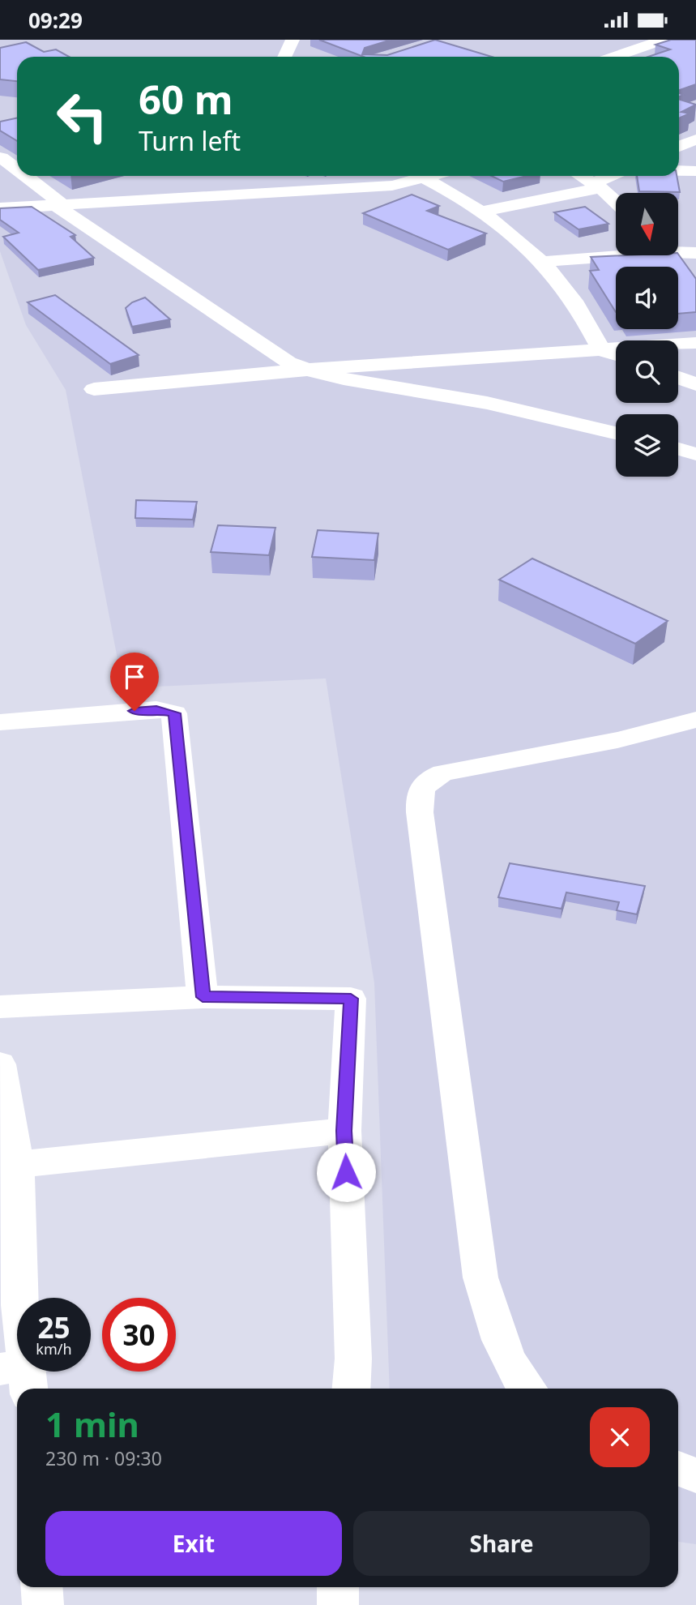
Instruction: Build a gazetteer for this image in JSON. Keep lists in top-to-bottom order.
{
  "north": "bottom",
  "page": {
    "status": "09:29",
    "turn": ["60 m", "Turn left"],
    "speed": "25 km/h",
    "limit": "30",
    "heading": ["1 min", "230 m · 09:30"],
    "buttons": ["Exit", "Share"]
  }
}
